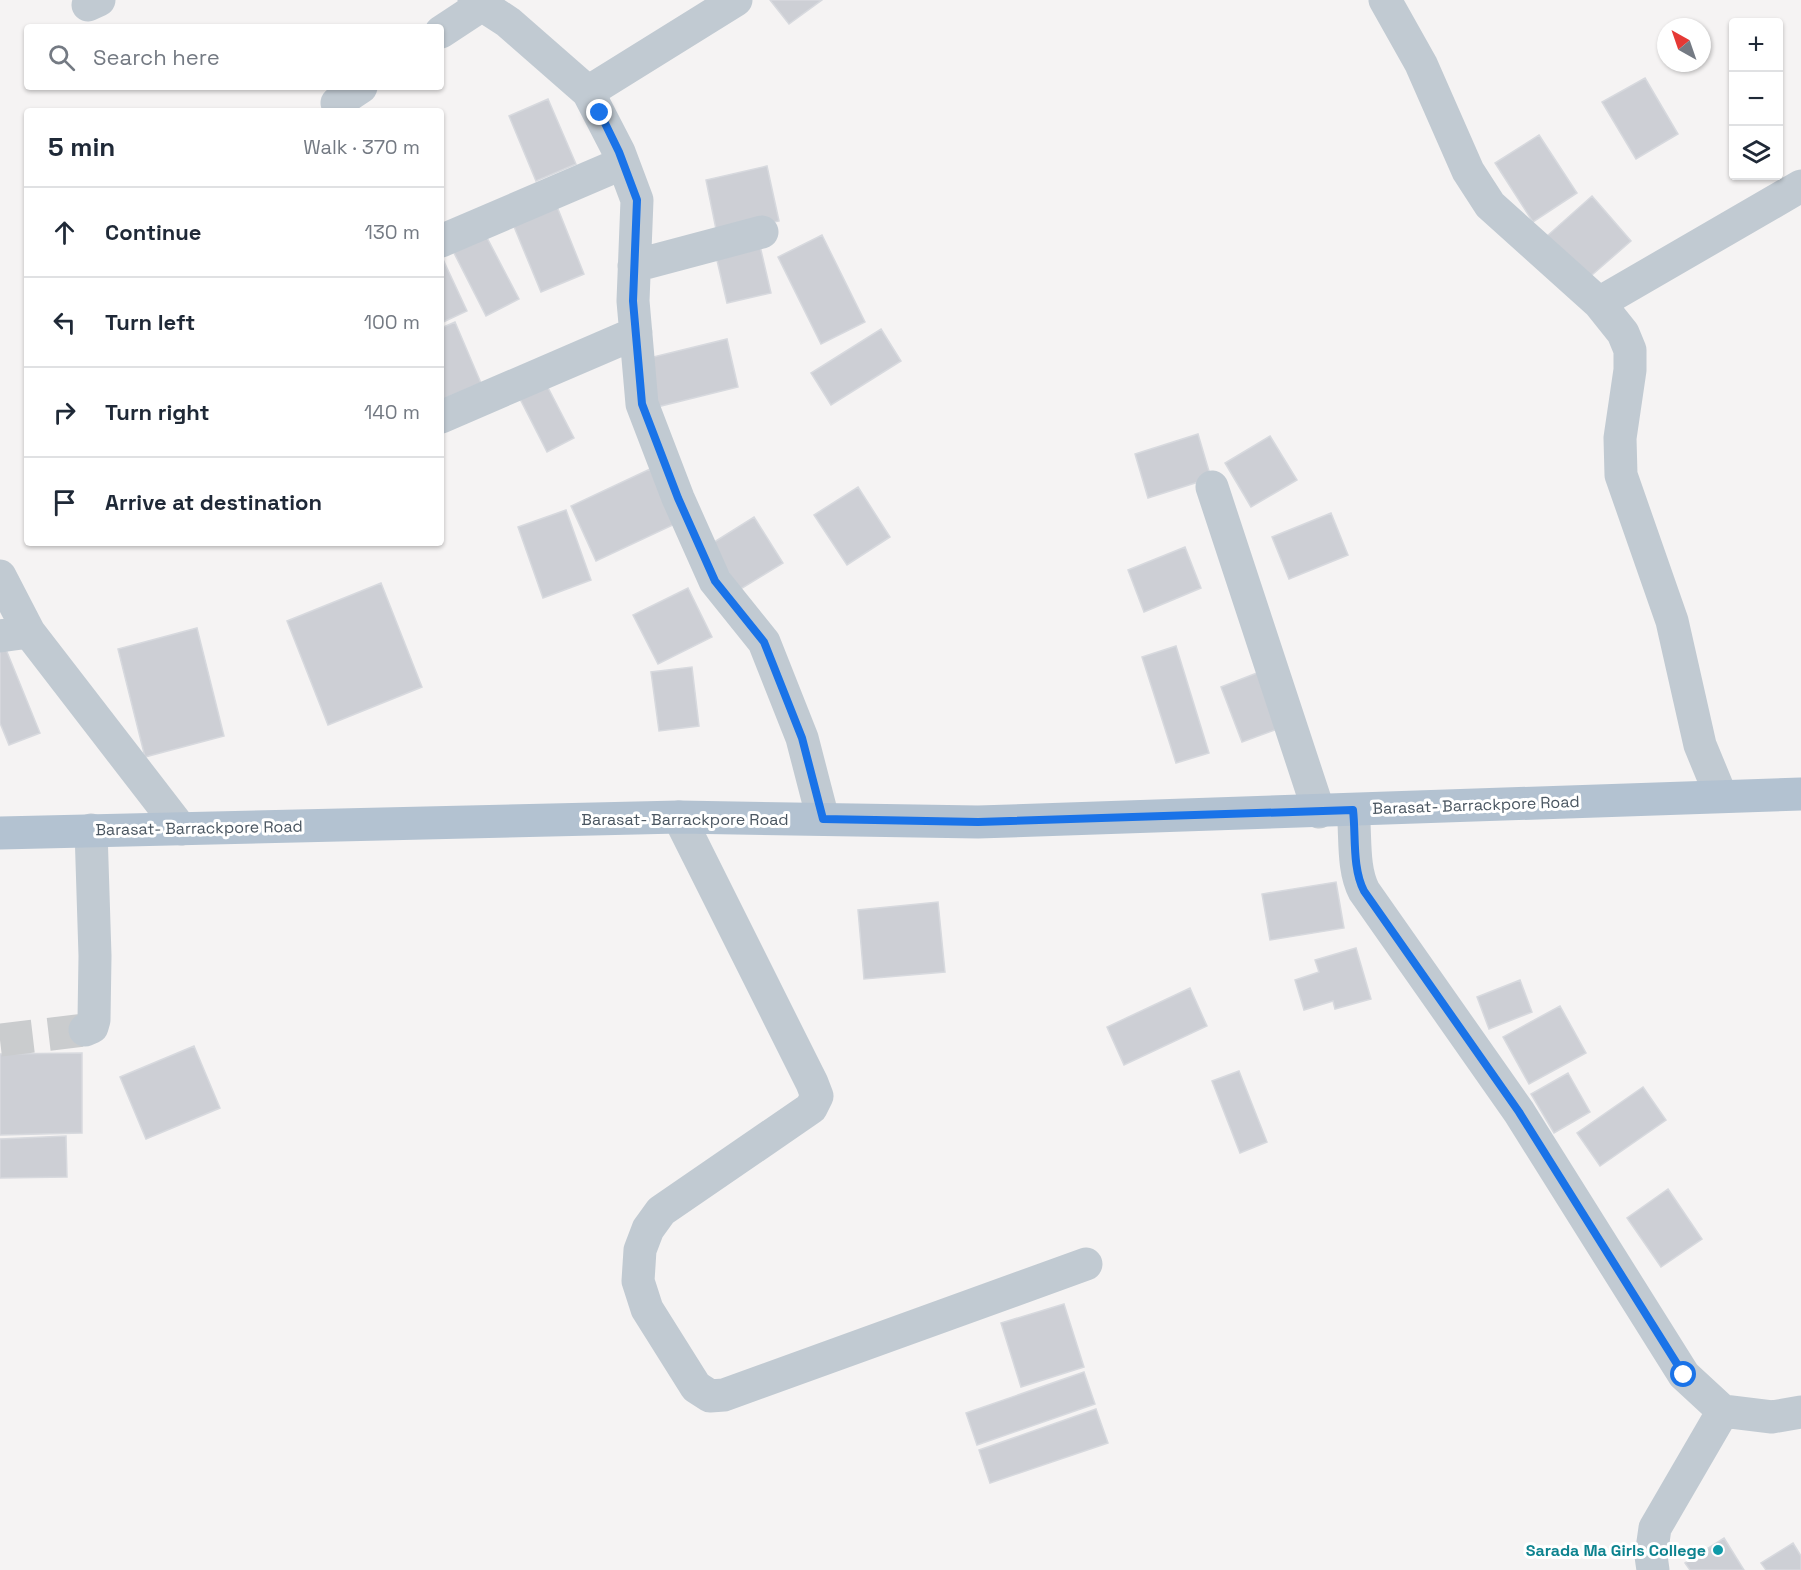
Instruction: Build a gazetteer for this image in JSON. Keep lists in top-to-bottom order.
{
  "streets": {
    "main road": ["Barasat- Barrackpore Road"]
  },
  "places": ["Sarada Ma Girls College"],
  "north": "top left",
  "page": {
    "map_buttons": ["+", "−"],
    "search": "Search here",
    "heading": ["5 min", "Walk · 370 m"],
    "list": [
      ["Continue", "130 m"],
      ["Turn left", "100 m"],
      ["Turn right", "140 m"],
      "Arrive at destination"
    ]
  }
}
